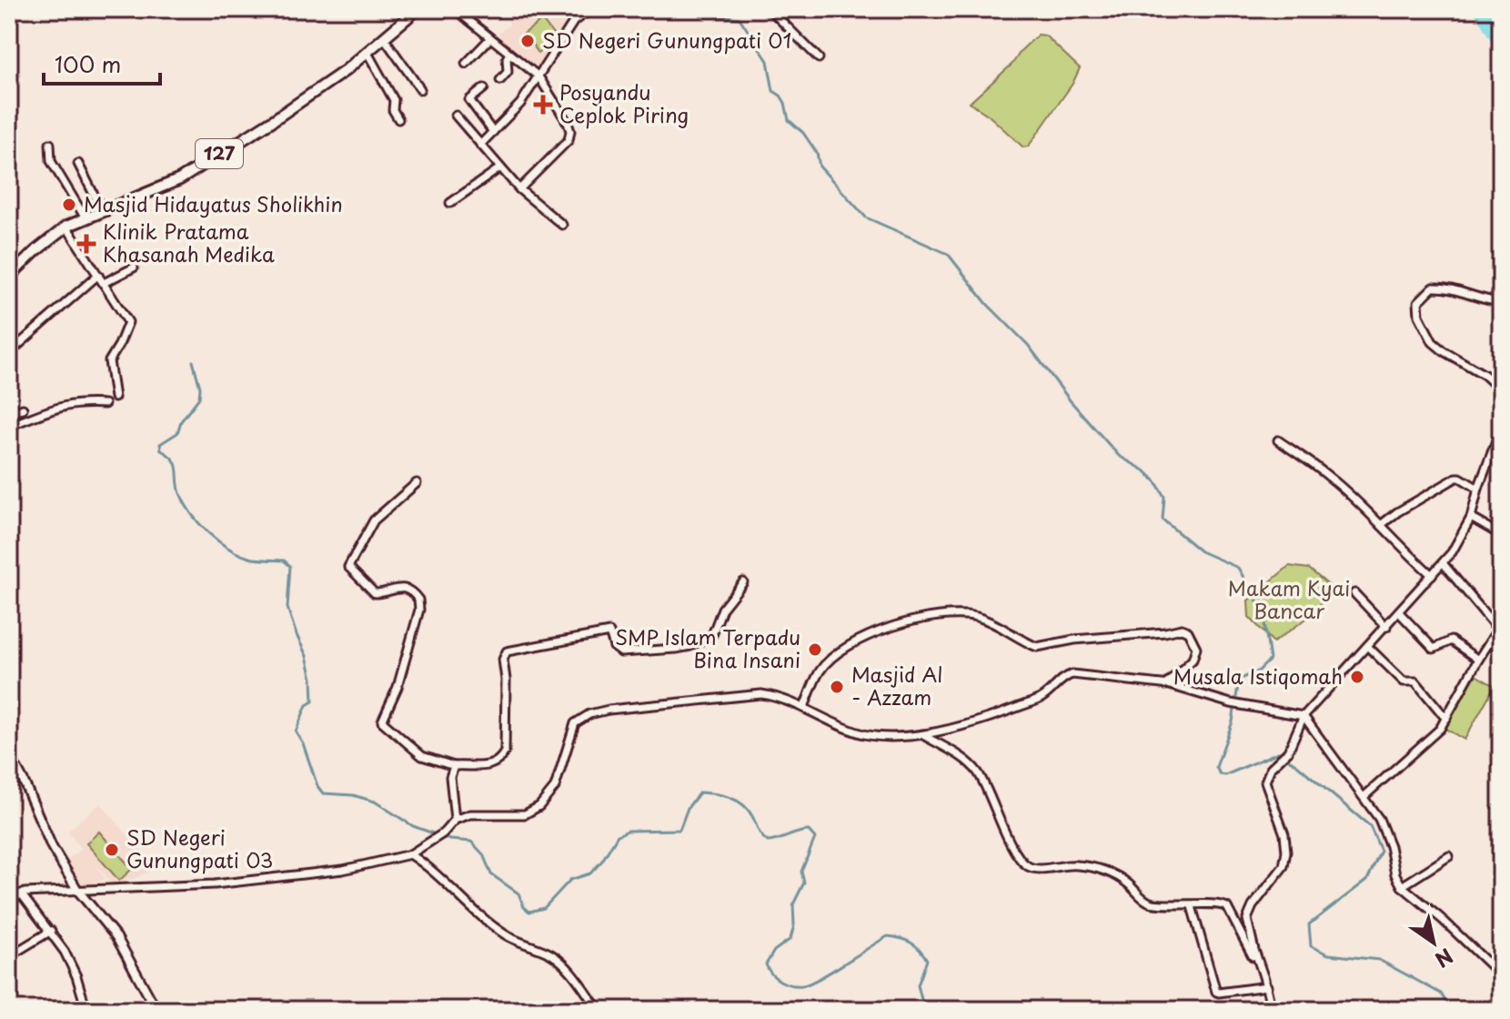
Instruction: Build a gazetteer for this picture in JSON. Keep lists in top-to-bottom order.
{
  "streets": {
    "main road": ["127"]
  },
  "parks": ["Makam Kyai Bancar"],
  "places": {
    "other": [
      "SD Negeri Gunungpati 01",
      "Masjid Hidayatus Sholikhin",
      "SMP Islam Terpadu Bina Insani",
      "Musala Istiqomah",
      "Masjid Al - Azzam",
      "SD Negeri Gunungpati 03"
    ],
    "health": ["Posyandu Ceplok Piring", "Klinik Pratama Khasanah Medika"]
  },
  "scale_bar": "100 m",
  "north": "bottom right"
}
